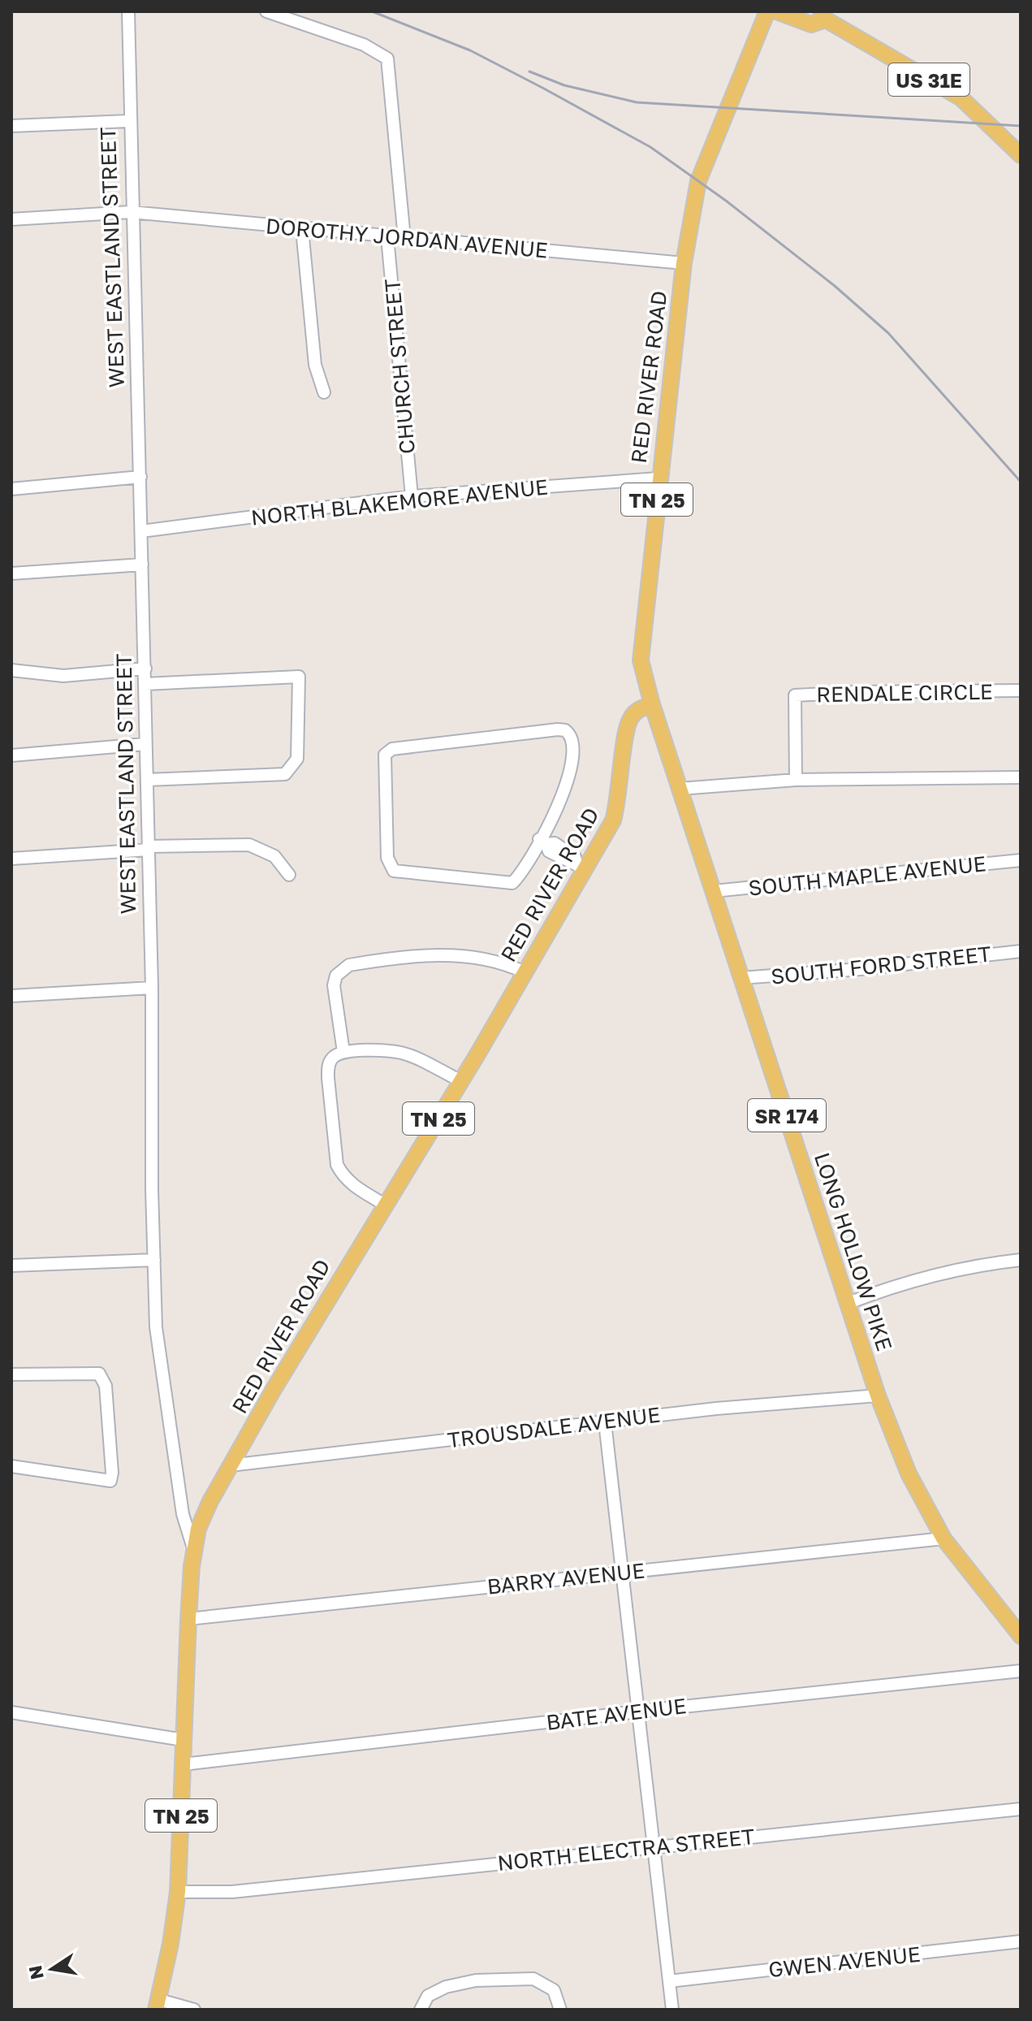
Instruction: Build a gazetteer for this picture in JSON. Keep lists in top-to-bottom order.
{
  "streets": {
    "main road": [
      "US 31E",
      "WEST EASTLAND STREET",
      "RED RIVER ROAD",
      "TN 25",
      "SR 174",
      "LONG HOLLOW PIKE"
    ],
    "street": [
      "DOROTHY JORDAN AVENUE",
      "CHURCH STREET",
      "NORTH BLAKEMORE AVENUE",
      "RENDALE CIRCLE",
      "SOUTH MAPLE AVENUE",
      "SOUTH FORD STREET",
      "TROUSDALE AVENUE",
      "BARRY AVENUE",
      "BATE AVENUE",
      "NORTH ELECTRA STREET",
      "GWEN AVENUE"
    ]
  },
  "crossings": [
    ["DOROTHY JORDAN AVENUE", "WEST EASTLAND STREET"],
    ["DOROTHY JORDAN AVENUE", "CHURCH STREET"],
    ["DOROTHY JORDAN AVENUE", "RED RIVER ROAD"],
    ["WEST EASTLAND STREET", "RED RIVER ROAD"],
    ["WEST EASTLAND STREET", "TN 25"],
    ["WEST EASTLAND STREET", "NORTH BLAKEMORE AVENUE"],
    ["WEST EASTLAND STREET", "BARRY AVENUE"],
    ["CHURCH STREET", "NORTH BLAKEMORE AVENUE"],
    ["RED RIVER ROAD", "NORTH BLAKEMORE AVENUE"],
    ["RED RIVER ROAD", "LONG HOLLOW PIKE"],
    ["RED RIVER ROAD", "TROUSDALE AVENUE"],
    ["TN 25", "BARRY AVENUE"],
    ["TN 25", "BATE AVENUE"],
    ["TN 25", "NORTH ELECTRA STREET"],
    ["SOUTH MAPLE AVENUE", "LONG HOLLOW PIKE"],
    ["SOUTH FORD STREET", "LONG HOLLOW PIKE"],
    ["LONG HOLLOW PIKE", "TROUSDALE AVENUE"],
    ["LONG HOLLOW PIKE", "BARRY AVENUE"]
  ],
  "north": "left"
}
